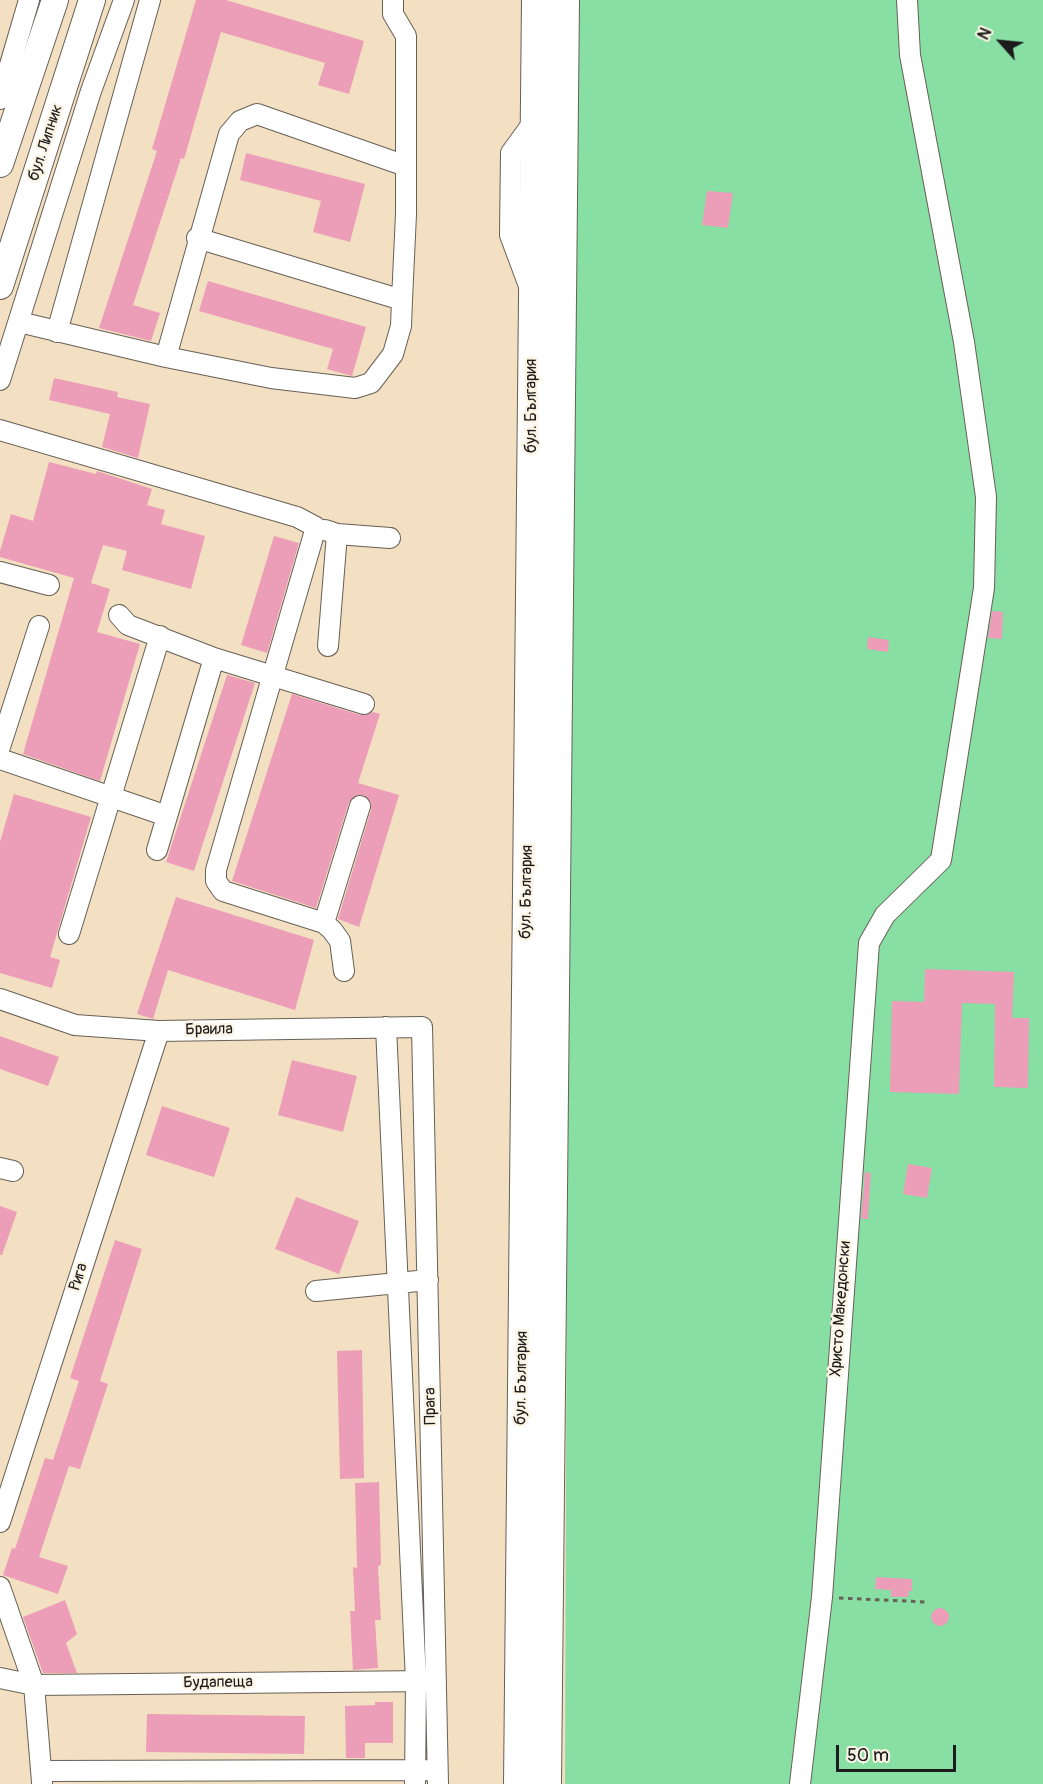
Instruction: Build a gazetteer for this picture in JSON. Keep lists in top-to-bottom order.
{
  "streets": {
    "highway": ["бул. България"],
    "main road": ["бул. Липник"],
    "street": [
      "Браила",
      "Рига",
      "Христо Македонски",
      "Прага",
      "Будапеща"
    ]
  },
  "crossings": [
    ["Браила", "Рига"],
    ["Браила", "Прага"],
    ["Прага", "Будапеща"]
  ],
  "scale_bar": "50 m",
  "north": "top left"
}
